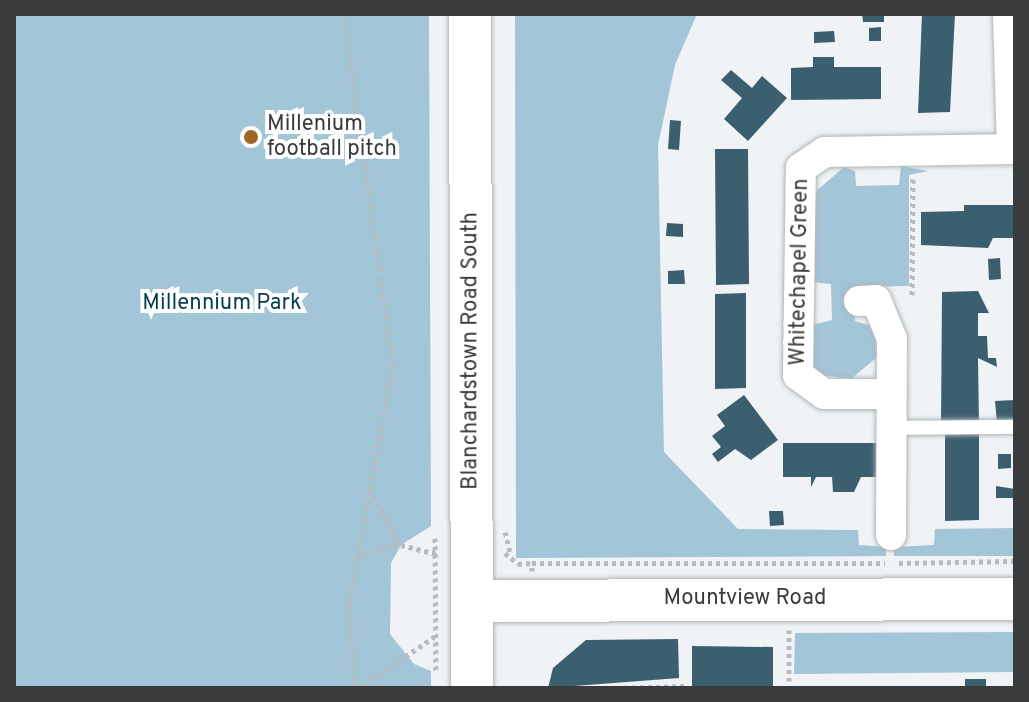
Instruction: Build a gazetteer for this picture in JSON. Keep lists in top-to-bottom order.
{
  "streets": {
    "main road": ["Blanchardstown Road South", "Mountview Road"],
    "street": ["Whitechapel Green"]
  },
  "crossings": [
    ["Blanchardstown Road South", "Mountview Road"]
  ],
  "parks": ["Millennium Park"],
  "places": ["Millenium football pitch"]
}
